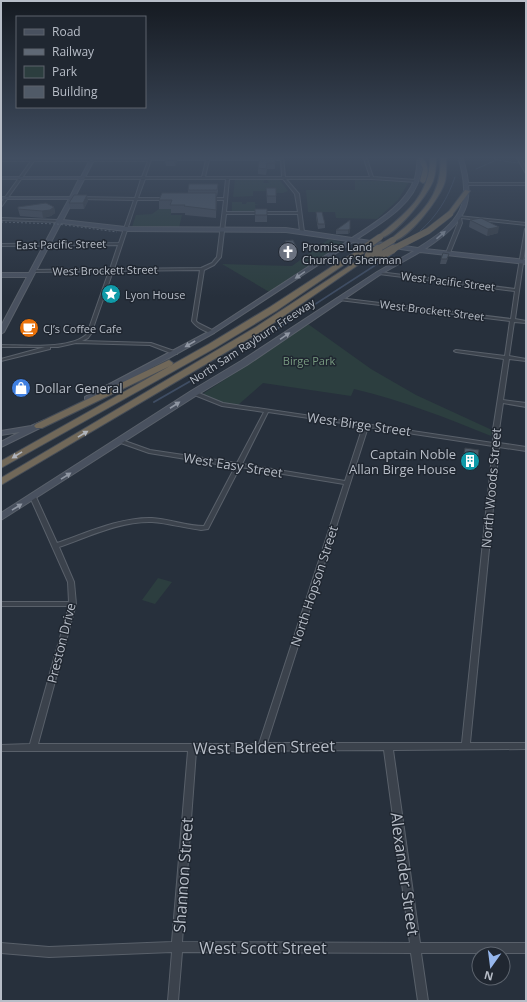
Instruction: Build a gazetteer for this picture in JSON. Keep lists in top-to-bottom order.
{
  "streets": {
    "highway": ["North Sam Rayburn Freeway"],
    "street": [
      "East Pacific Street",
      "West Brockett Street",
      "West Pacific Street",
      "West Birge Street",
      "West Easy Street",
      "North Woods Street",
      "North Hopson Street",
      "Preston Drive",
      "West Belden Street",
      "Alexander Street",
      "Shannon Street",
      "West Scott Street"
    ]
  },
  "crossings": [
    ["West Brockett Street", "North Sam Rayburn Freeway"],
    ["West Brockett Street", "North Woods Street"],
    ["West Pacific Street", "North Sam Rayburn Freeway"],
    ["West Pacific Street", "North Woods Street"],
    ["North Sam Rayburn Freeway", "West Birge Street"],
    ["North Sam Rayburn Freeway", "West Easy Street"],
    ["North Sam Rayburn Freeway", "Preston Drive"],
    ["West Birge Street", "North Woods Street"],
    ["West Birge Street", "North Hopson Street"],
    ["West Easy Street", "North Hopson Street"],
    ["North Woods Street", "West Belden Street"],
    ["North Hopson Street", "West Belden Street"],
    ["Preston Drive", "West Belden Street"],
    ["West Belden Street", "Alexander Street"],
    ["West Belden Street", "Shannon Street"],
    ["Alexander Street", "West Scott Street"],
    ["Shannon Street", "West Scott Street"]
  ],
  "parks": ["Birge Park"],
  "places": {
    "church": ["Promise Land Church of Sherman"],
    "place": ["Lyon House"],
    "cafe": ["CJ’s Coffee Cafe"],
    "shop": ["Dollar General"],
    "building": ["Captain Noble Allan Birge House"]
  },
  "legend": [
    "Road",
    "Railway",
    "Park",
    "Building"
  ],
  "north": "bottom"
}
